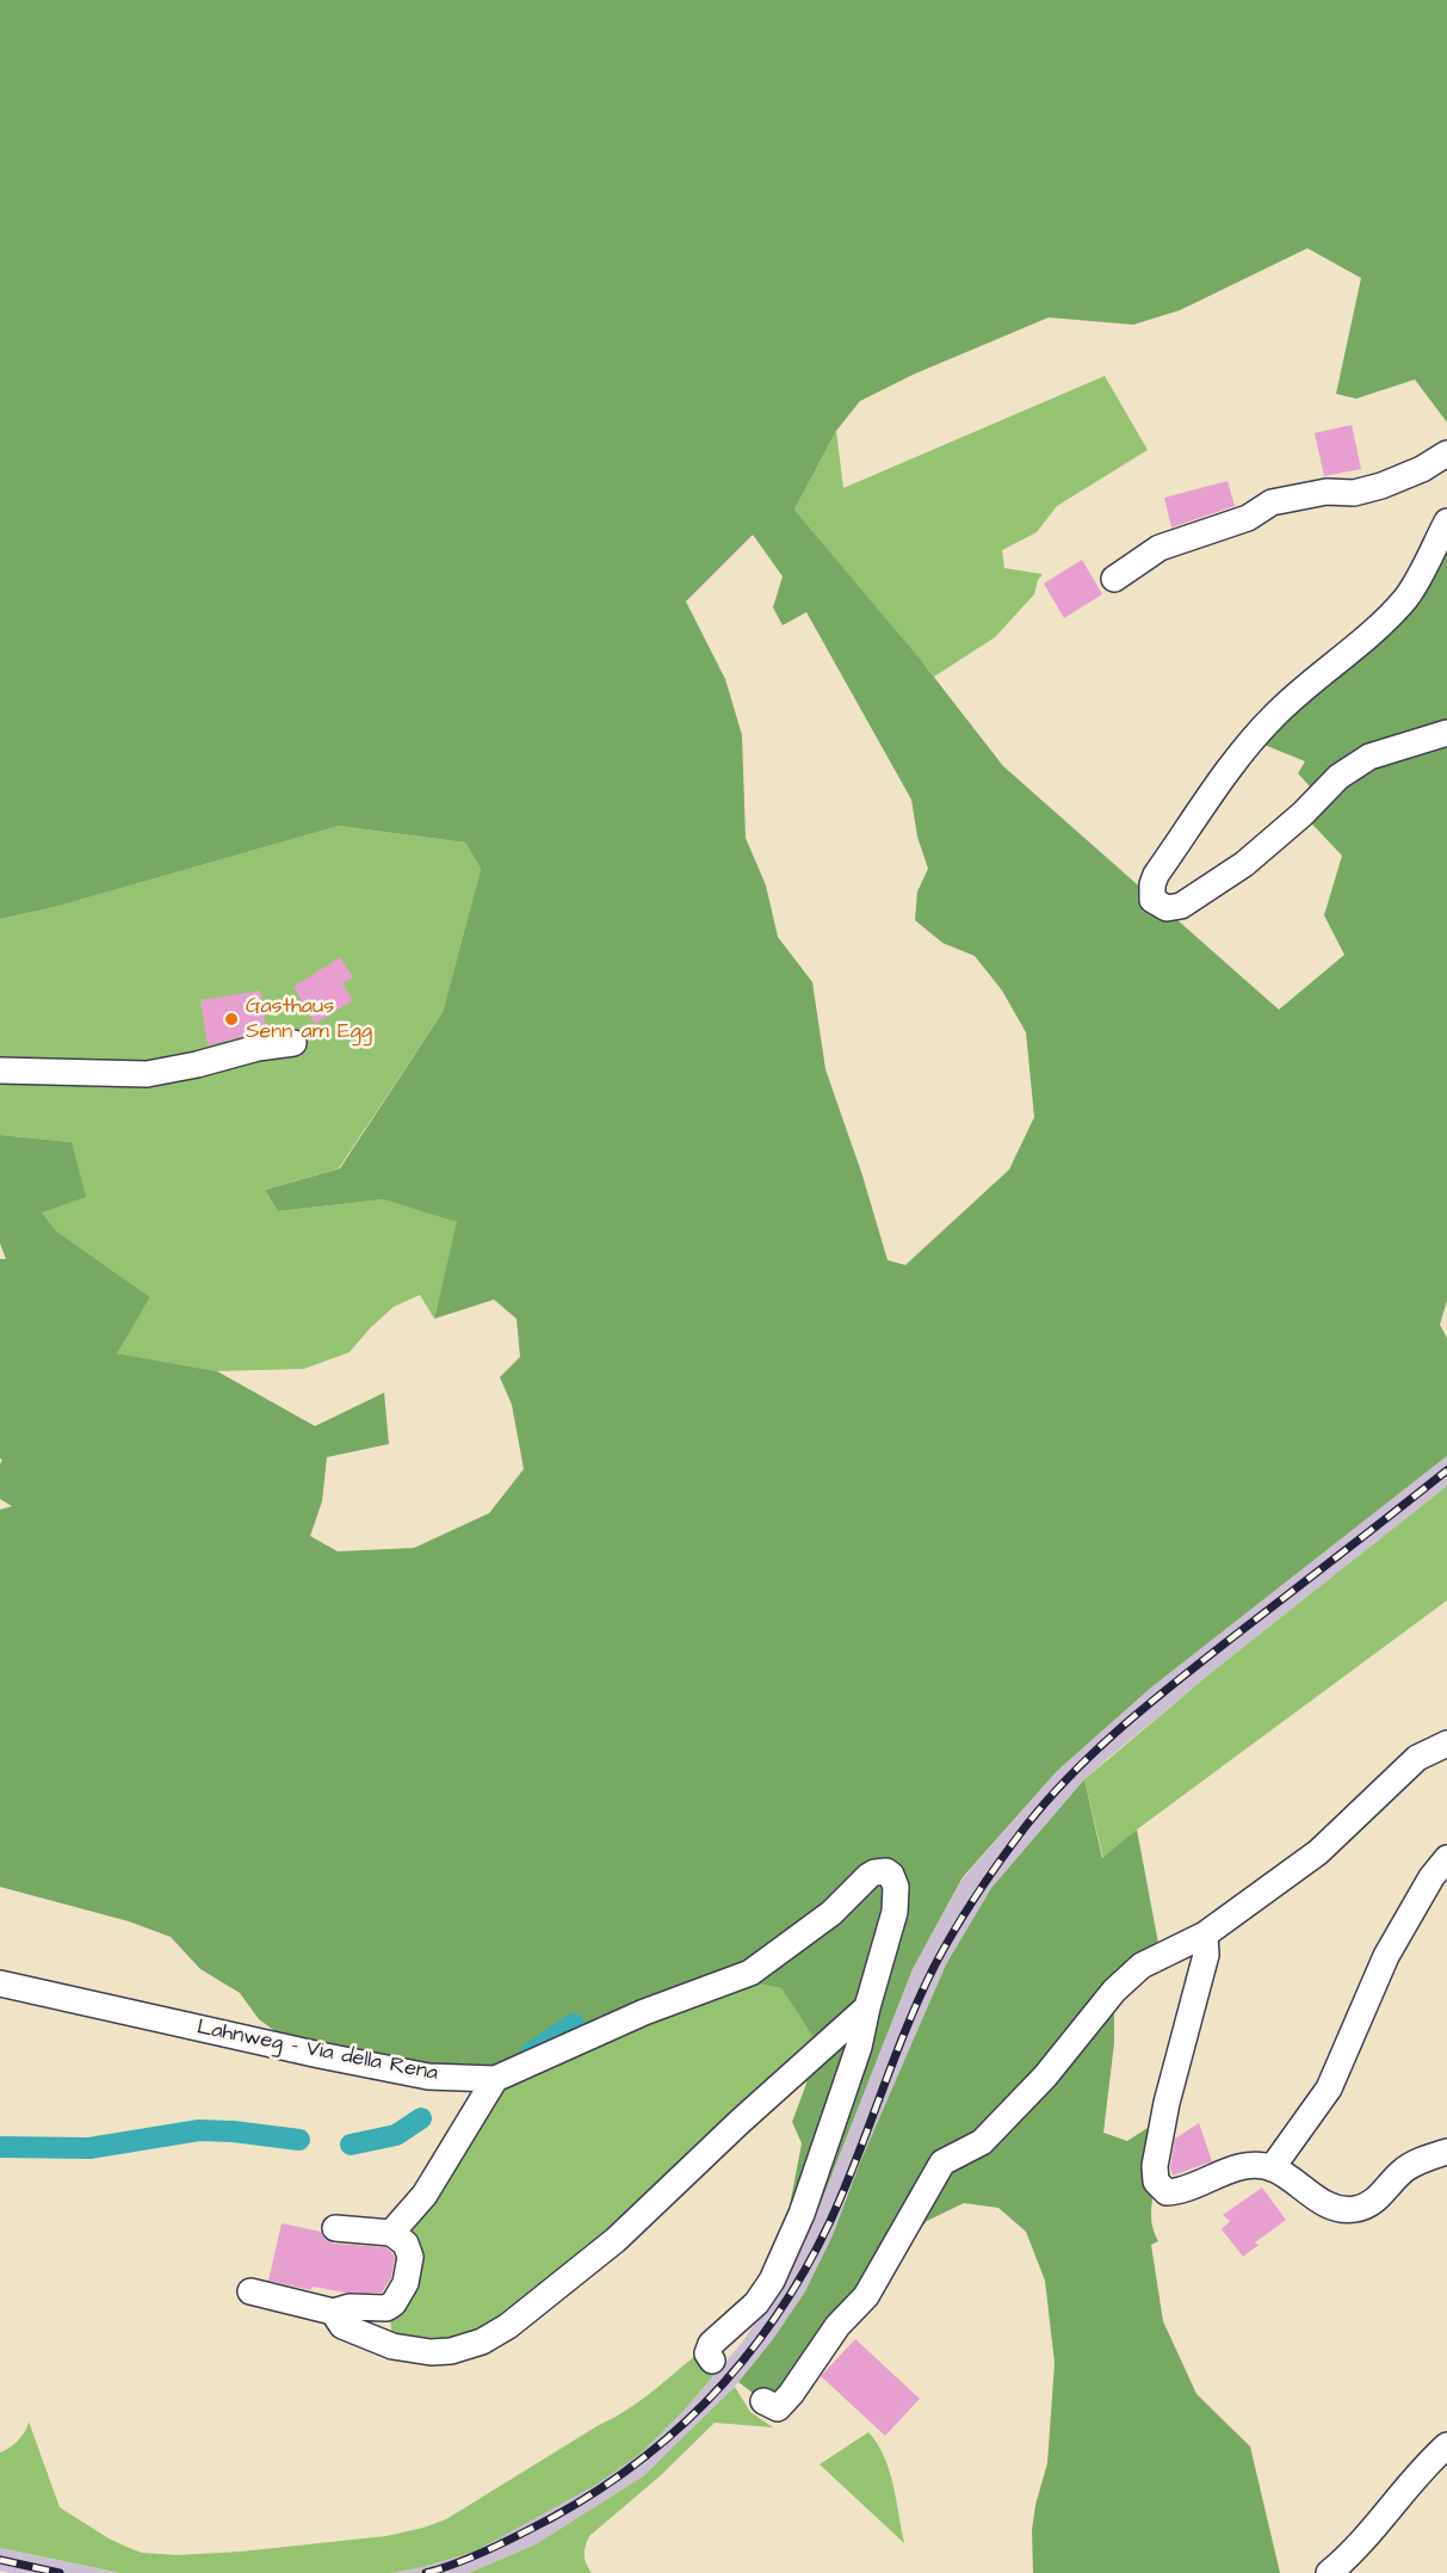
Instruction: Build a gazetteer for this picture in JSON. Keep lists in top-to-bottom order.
{
  "streets": {
    "street": ["Lahnweg - Via della Rena"]
  },
  "places": ["Gasthaus Senn am Egg"]
}
